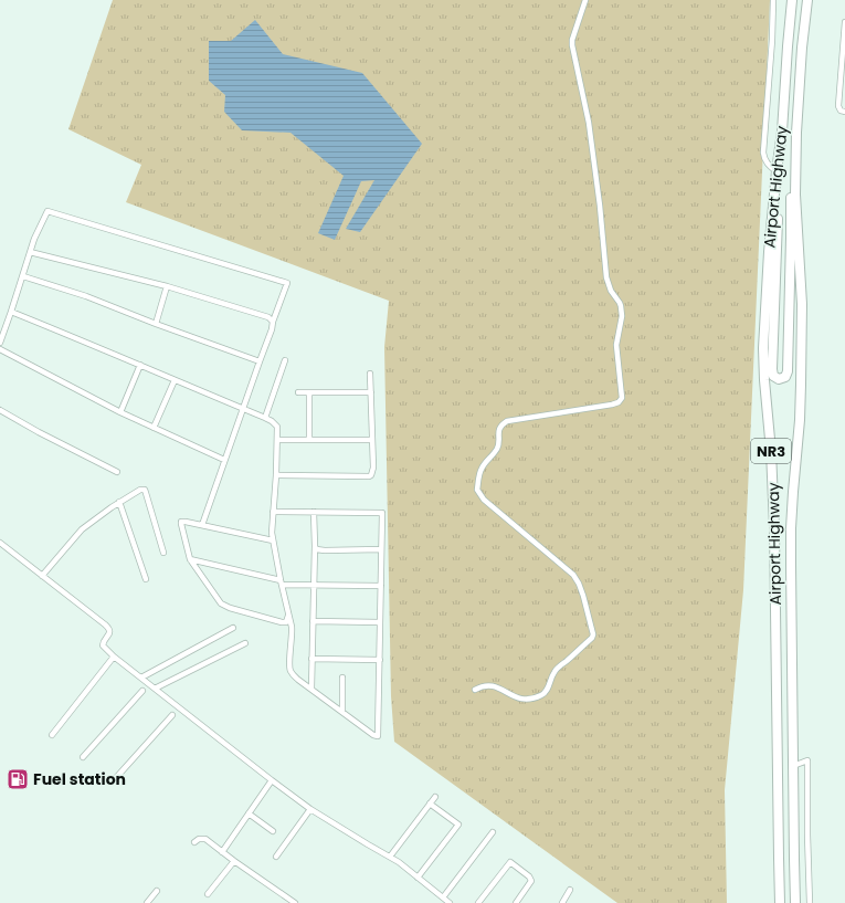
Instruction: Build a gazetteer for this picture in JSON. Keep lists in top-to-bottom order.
{
  "streets": {
    "highway": ["Airport Highway", "NR3"]
  },
  "places": {
    "fuel station": ["Fuel station"]
  }
}
